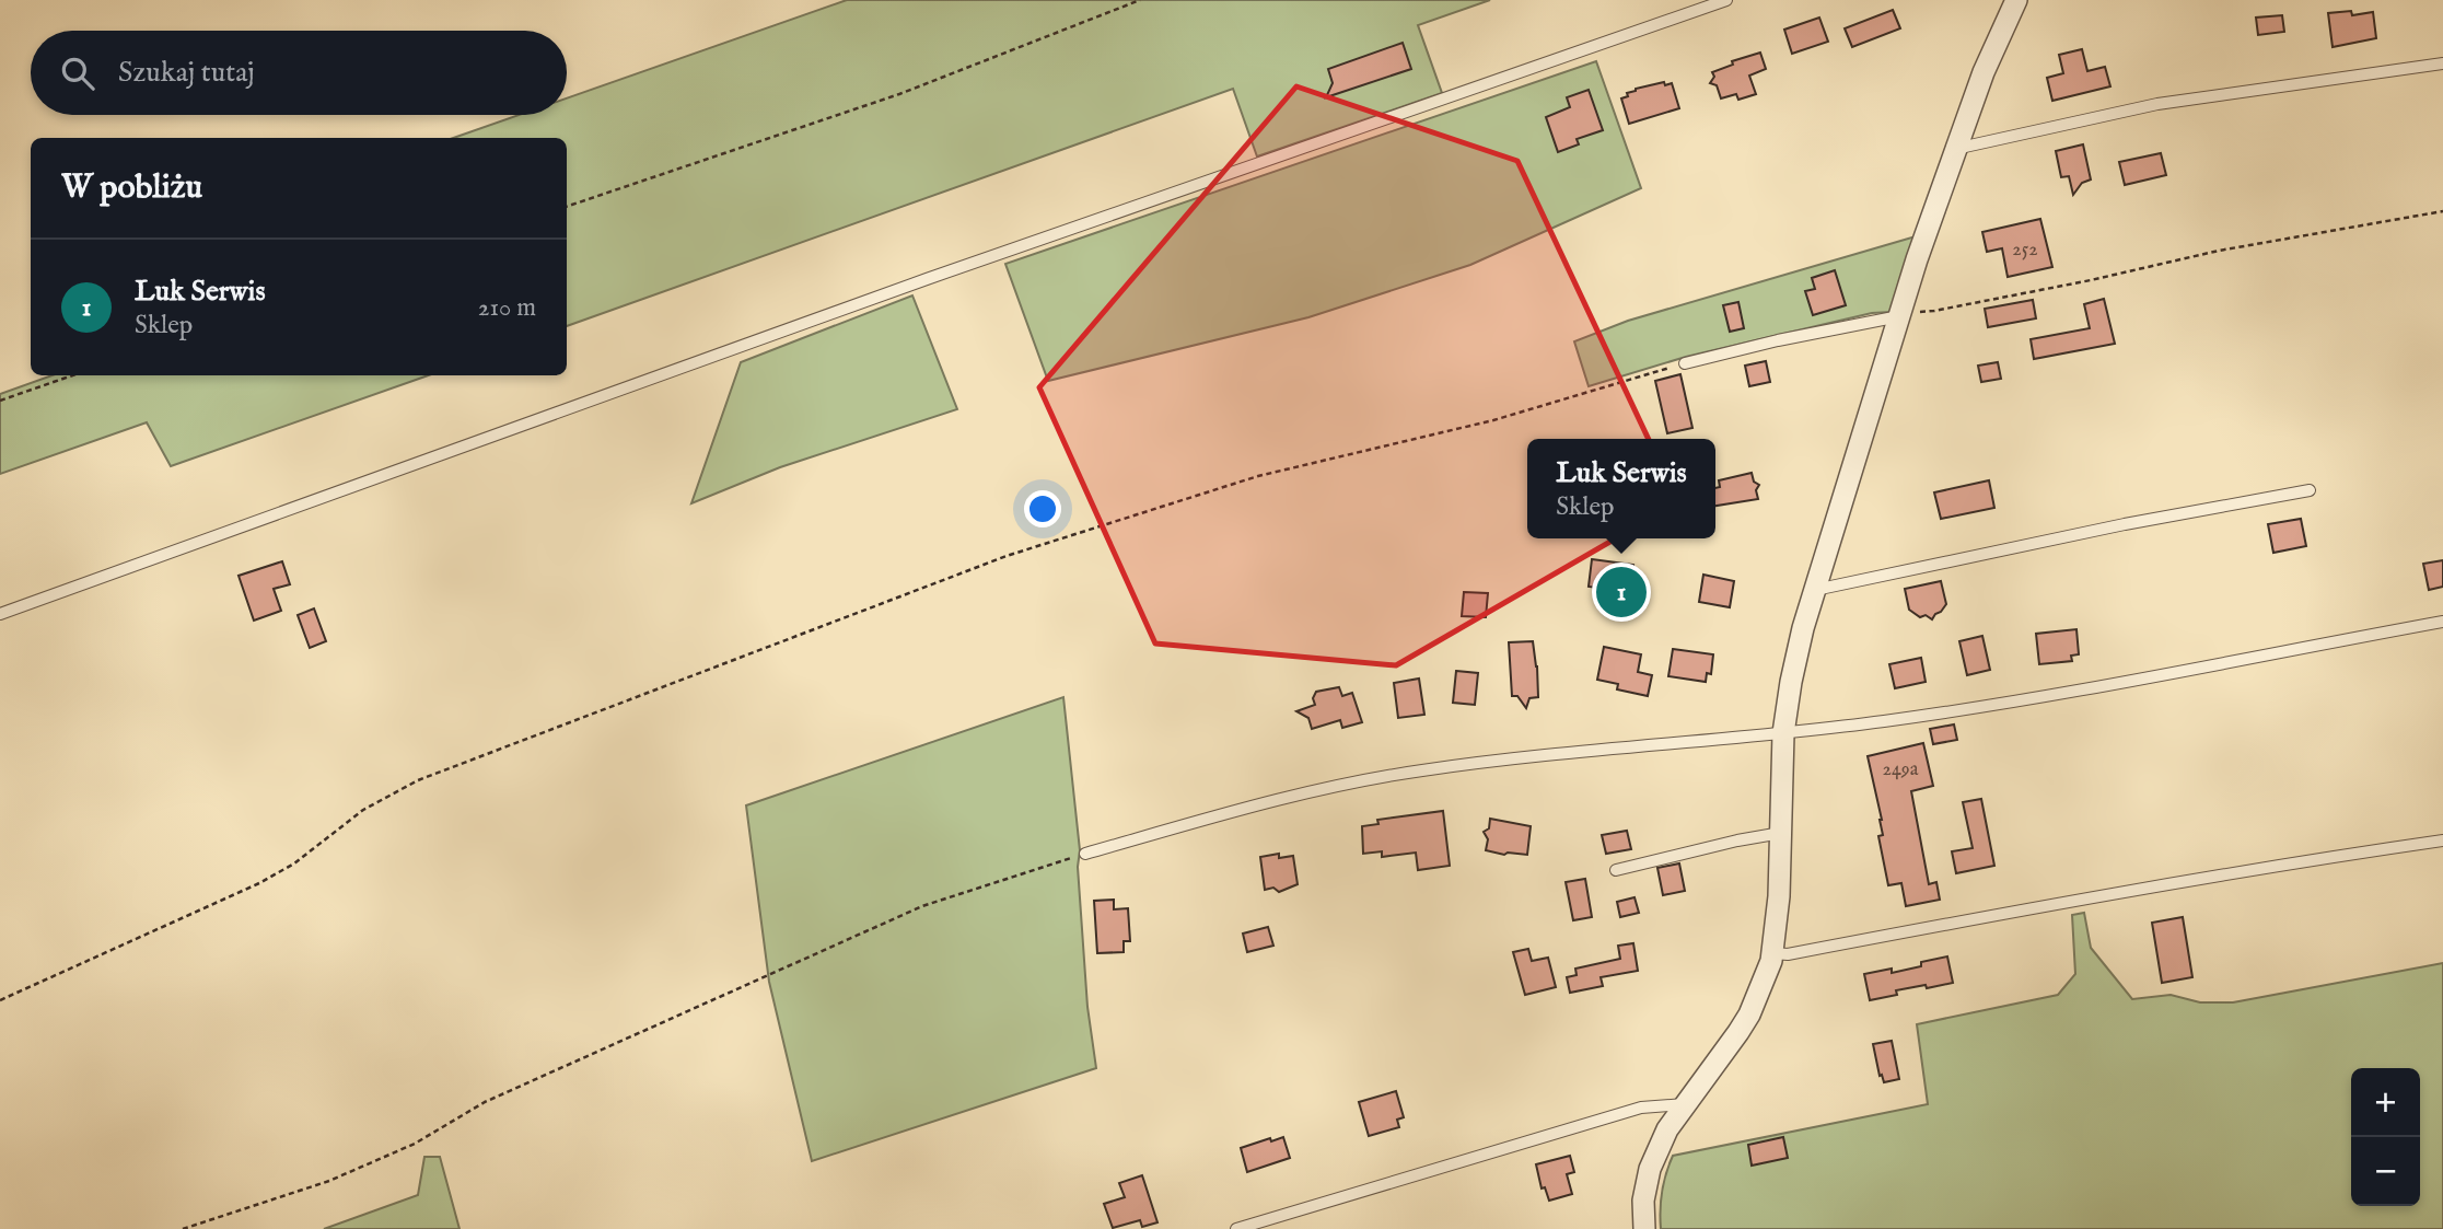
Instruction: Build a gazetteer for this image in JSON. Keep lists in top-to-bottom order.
{
  "house_numbers": ["252", "249a"],
  "page": {
    "search": "Szukaj tutaj",
    "heading": "W pobliżu",
    "list": [
      {
        "mark": "1",
        "name": "Luk Serwis",
        "note": "Sklep",
        "value": "210 m"
      }
    ],
    "popup": ["Luk Serwis", "Sklep"],
    "pins": "1",
    "map_buttons": ["+", "−"]
  }
}
